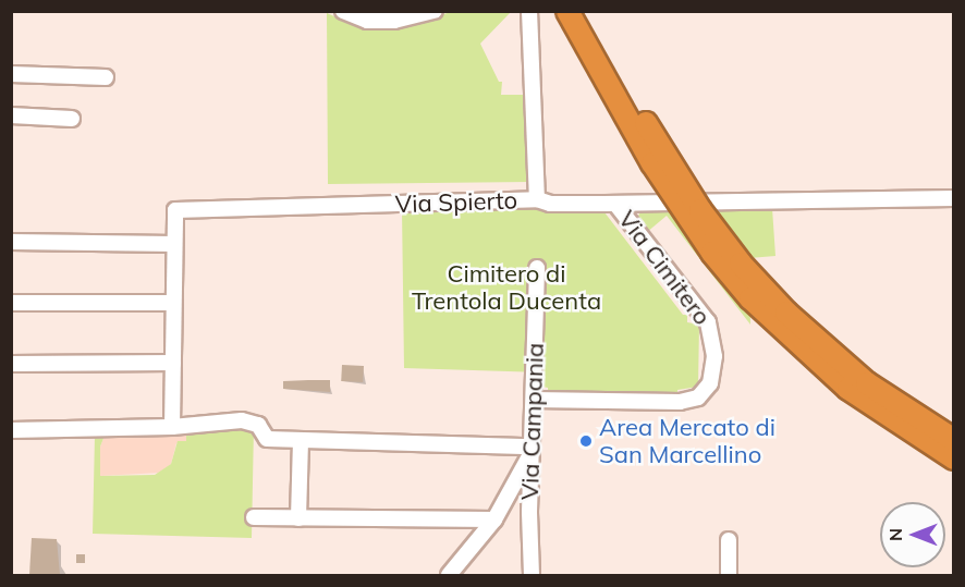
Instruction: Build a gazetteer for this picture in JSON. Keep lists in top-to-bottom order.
{
  "streets": {
    "street": ["Via Spierto", "Via Cimitero", "Via Campania"]
  },
  "crossings": [
    ["Via Spierto", "Via Cimitero"],
    ["Via Cimitero", "Via Campania"]
  ],
  "parks": ["Cimitero di Trentola Ducenta"],
  "places": ["Area Mercato di San Marcellino"],
  "north": "left"
}
